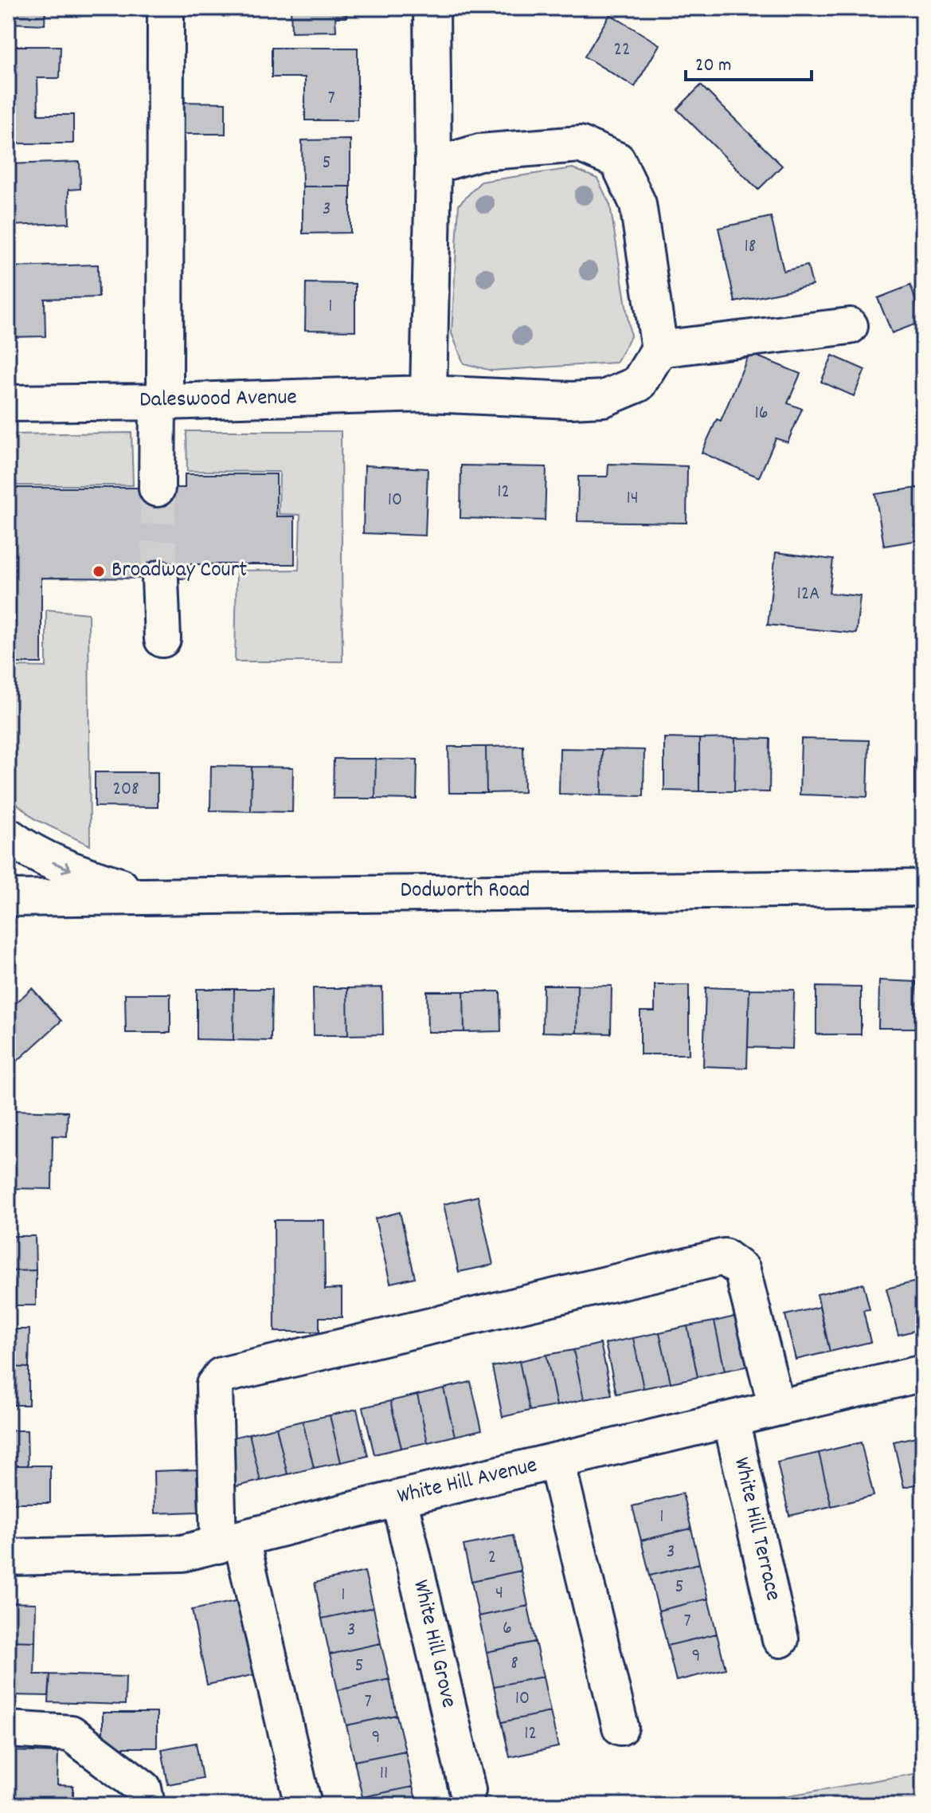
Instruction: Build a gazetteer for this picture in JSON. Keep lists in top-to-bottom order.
{
  "streets": {
    "main road": [
      "Daleswood Avenue",
      "Dodworth Road",
      "White Hill Avenue",
      "White Hill Terrace",
      "White Hill Grove"
    ]
  },
  "crossings": [
    ["White Hill Avenue", "White Hill Terrace"],
    ["White Hill Avenue", "White Hill Grove"]
  ],
  "places": ["Broadway Court"],
  "house_numbers": [
    "22",
    "7",
    "5",
    "3",
    "18",
    "1",
    "16",
    "12",
    "14",
    "10",
    "12A",
    "208",
    "1",
    "3",
    "2",
    "5",
    "4",
    "1",
    "7",
    "6",
    "3",
    "9",
    "8",
    "5",
    "10",
    "7",
    "12",
    "9",
    "11"
  ],
  "scale_bar": "20 m"
}
